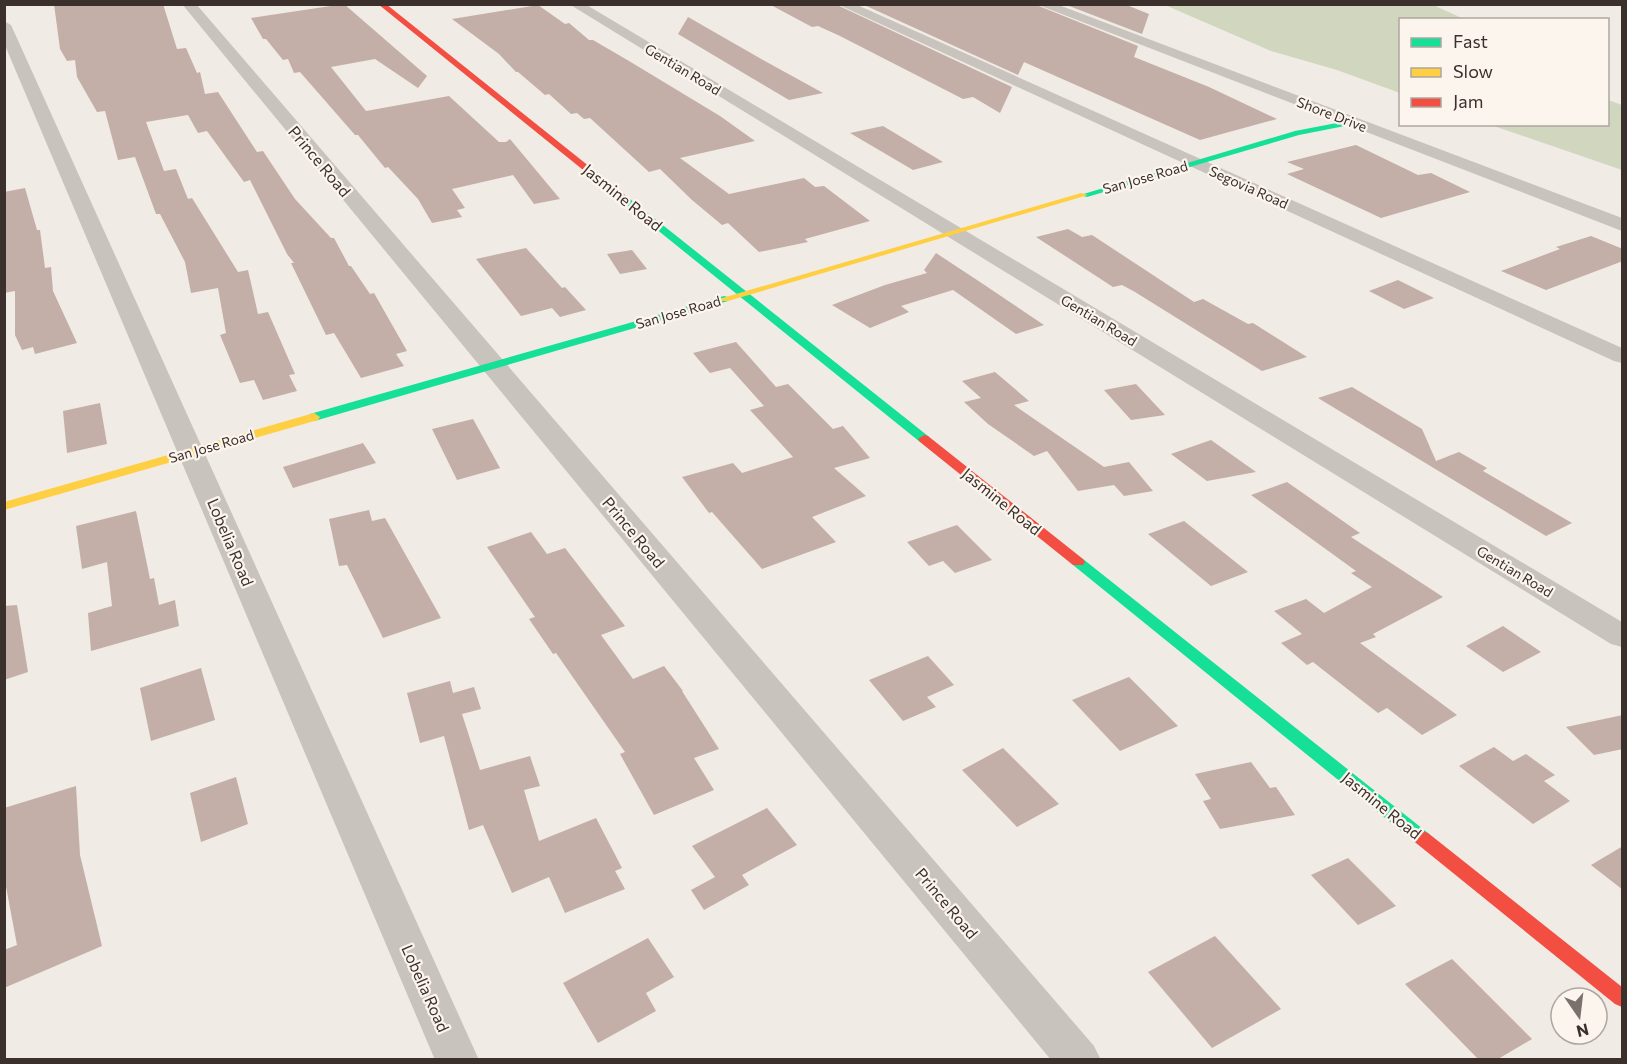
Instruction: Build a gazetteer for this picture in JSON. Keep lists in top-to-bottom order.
{
  "streets": {
    "street": [
      "Gentian Road",
      "Shore Drive",
      "Prince Road",
      "San Jose Road",
      "Segovia Road",
      "Jasmine Road",
      "Lobelia Road"
    ]
  },
  "crossings": [
    ["Gentian Road", "San Jose Road"],
    ["Shore Drive", "San Jose Road"],
    ["Prince Road", "San Jose Road"],
    ["San Jose Road", "Segovia Road"],
    ["San Jose Road", "Jasmine Road"],
    ["San Jose Road", "Lobelia Road"]
  ],
  "legend": ["Fast", "Slow", "Jam"],
  "north": "bottom"
}
